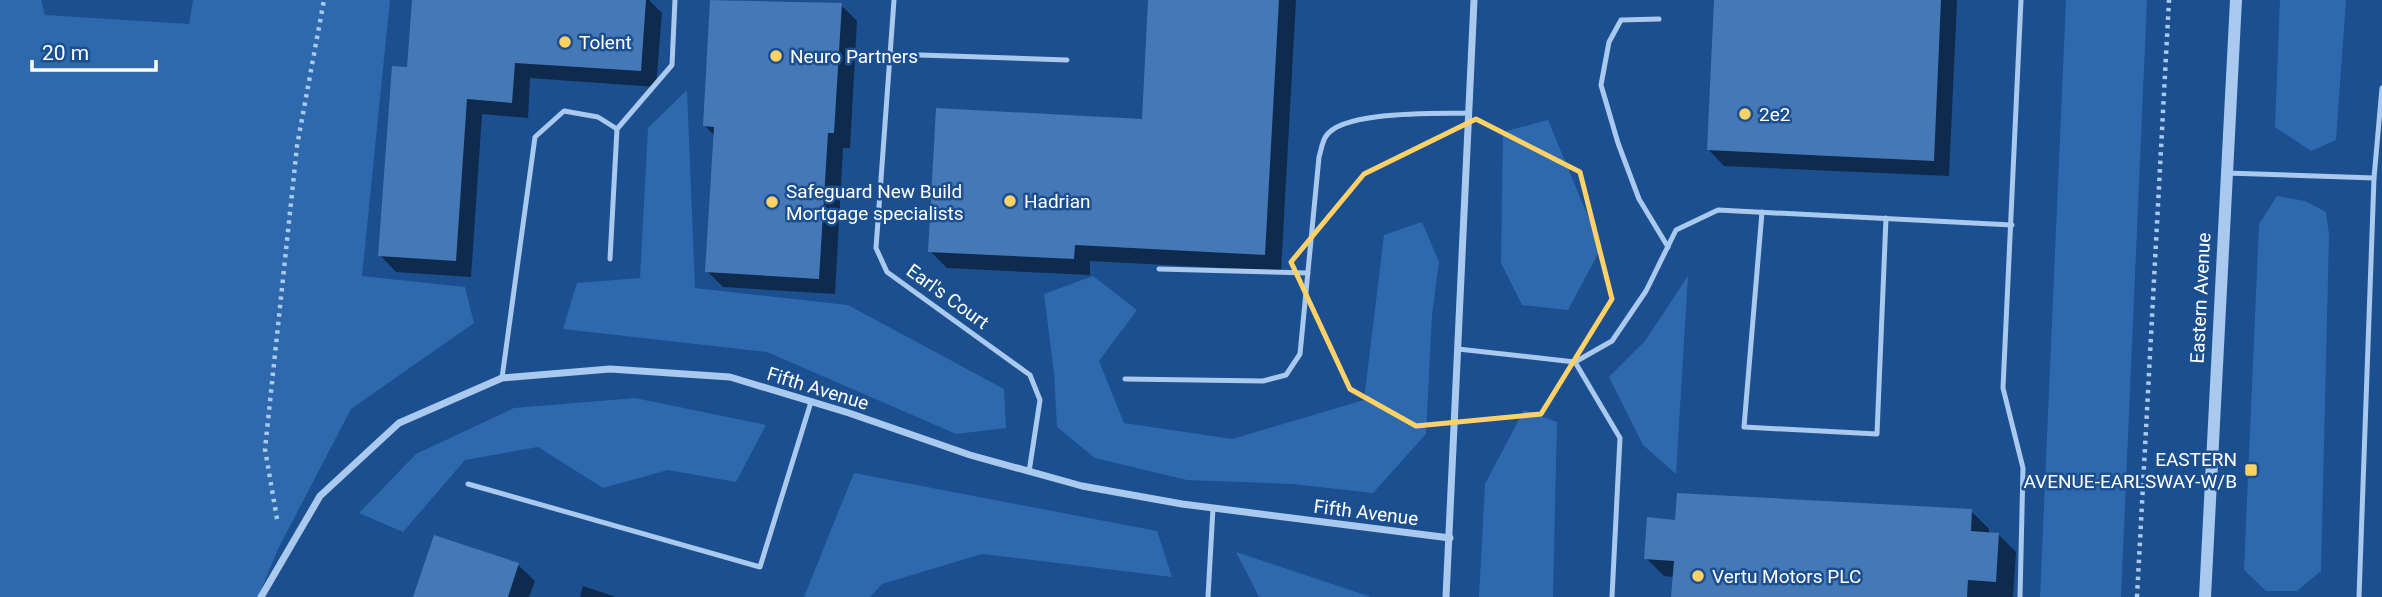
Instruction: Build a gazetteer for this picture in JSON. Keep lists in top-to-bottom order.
{
  "streets": {
    "street": ["Eastern Avenue", "Fifth Avenue"],
    "lane": ["Earl's Court"]
  },
  "crossings": [
    ["Earl's Court", "Fifth Avenue"]
  ],
  "places": {
    "other": [
      "Tolent",
      "Neuro Partners",
      "2e2",
      "Hadrian",
      "Safeguard New Build Mortgage specialists",
      "Vertu Motors PLC"
    ],
    "transit": ["EASTERN AVENUE-EARLSWAY-W/B"]
  },
  "scale_bar": "20 m"
}
